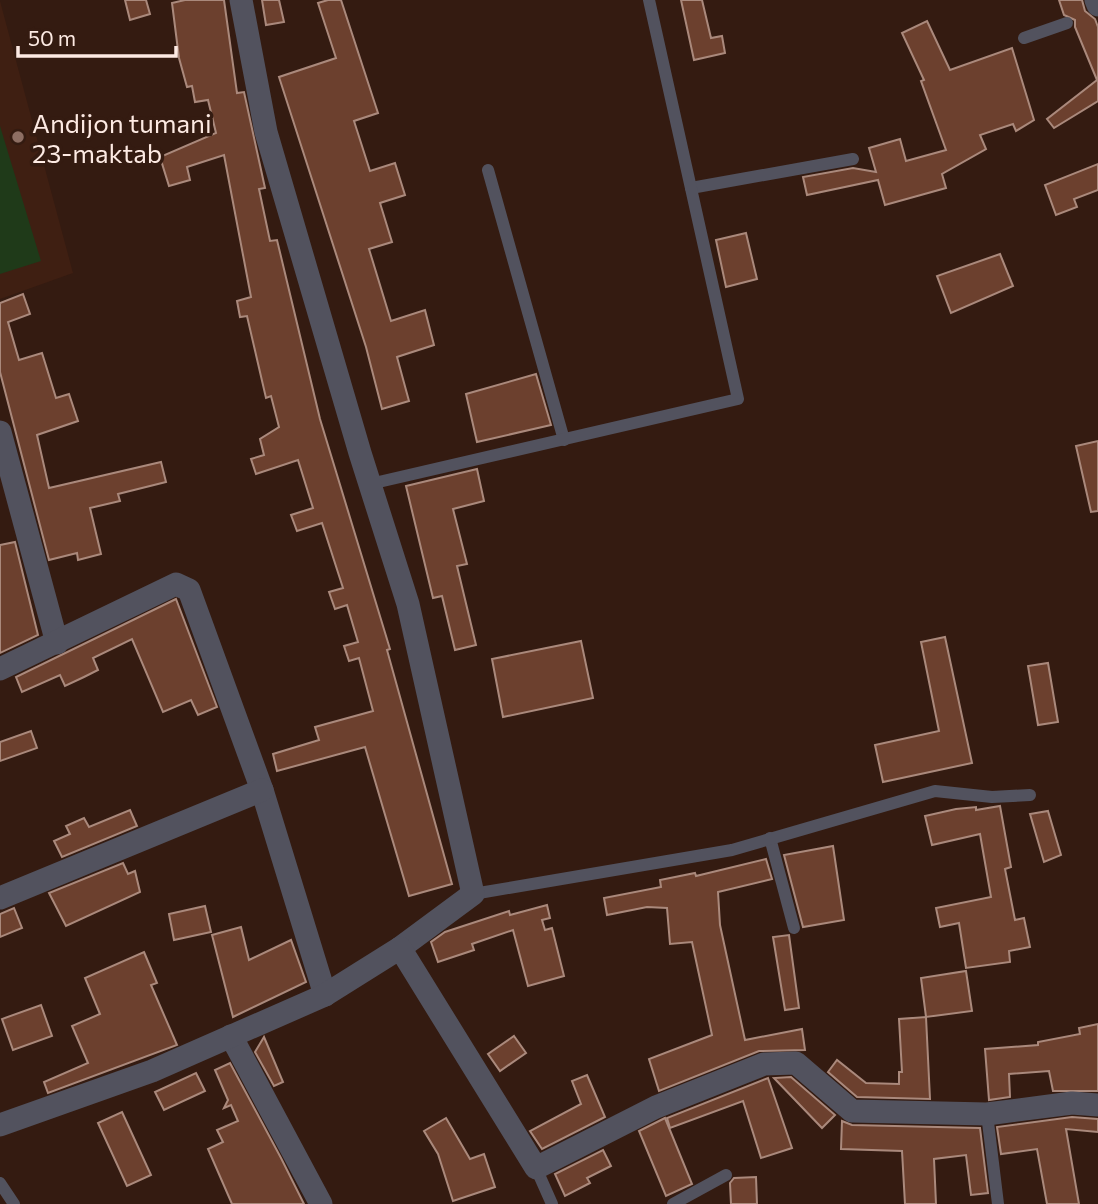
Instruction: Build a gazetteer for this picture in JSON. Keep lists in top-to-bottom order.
{
  "places": ["Andijon tumani 23-maktab"],
  "scale_bar": "50 m"
}
